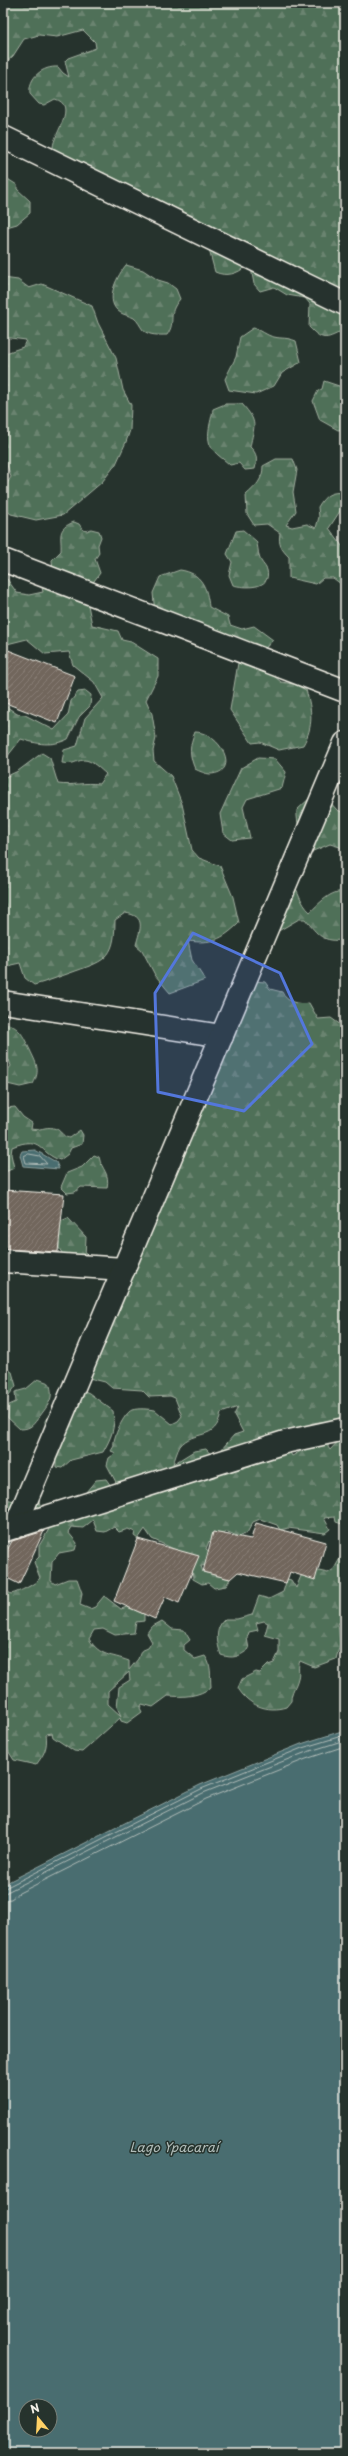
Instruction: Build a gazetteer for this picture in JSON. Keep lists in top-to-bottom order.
{
  "water": ["Lago Ypacaraí"],
  "north": "top"
}
